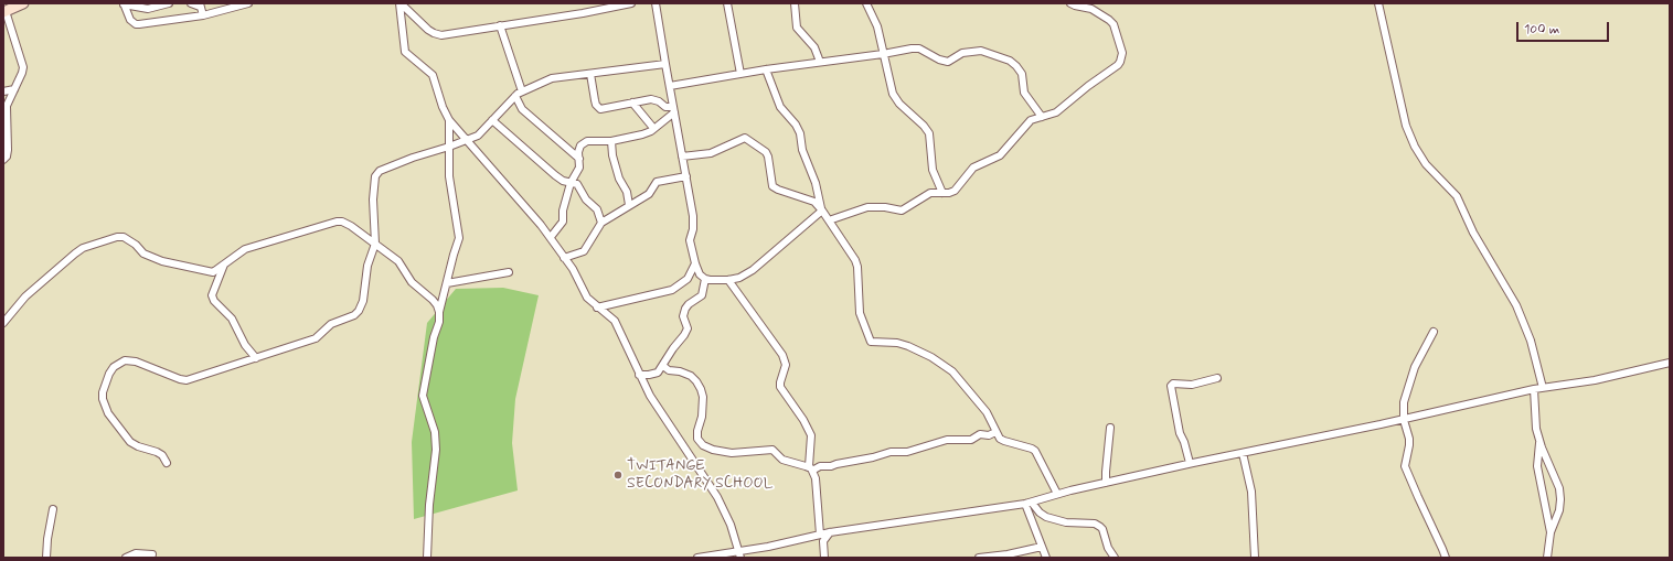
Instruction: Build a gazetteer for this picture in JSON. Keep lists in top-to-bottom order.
{
  "places": ["TWITANGE SECONDARY SCHOOL"],
  "scale_bar": "100 m"
}
